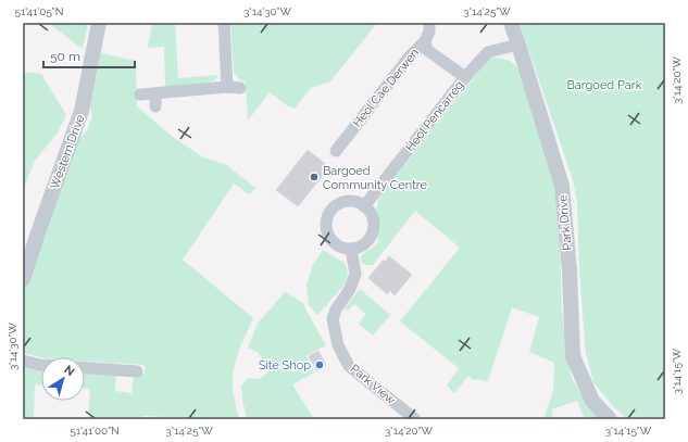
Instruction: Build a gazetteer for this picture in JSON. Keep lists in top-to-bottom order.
{
  "streets": {
    "street": [
      "Heol Cae Derwen",
      "Heol Pencarreg",
      "Western Drive",
      "Park Drive",
      "Park View"
    ]
  },
  "crossings": [
    ["Heol Pencarreg", "Park Drive"],
    ["Heol Pencarreg", "Park View"]
  ],
  "parks": ["Bargoed Park"],
  "places": ["Bargoed Community Centre", "Site Shop"],
  "scale_bar": "50 m",
  "north": "top right",
  "coordinates": [
    "51°41'05\"N",
    "3°14'30\"W",
    "3°14'25\"W",
    "3°14'20\"W",
    "3°14'15\"W",
    "51°41'00\"N"
  ]
}
